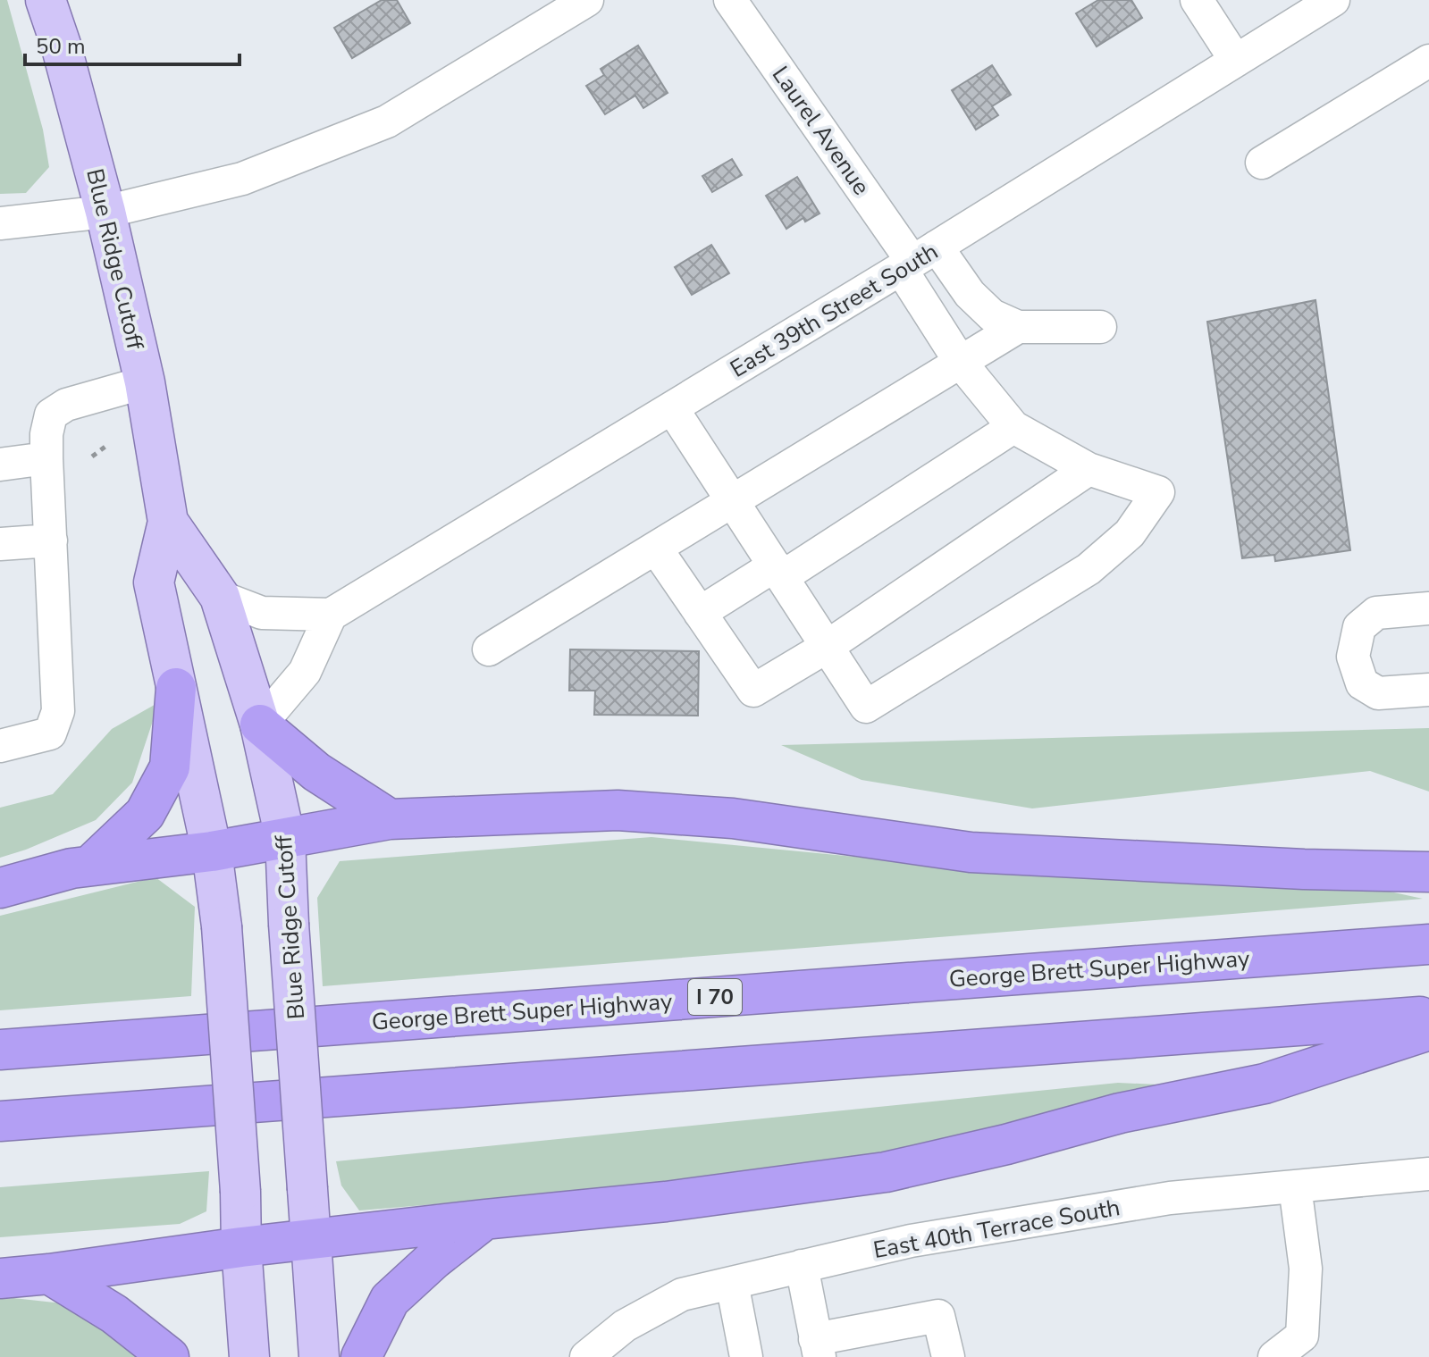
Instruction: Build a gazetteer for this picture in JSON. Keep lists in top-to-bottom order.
{
  "streets": {
    "highway": ["George Brett Super Highway", "I 70"],
    "main road": ["Blue Ridge Cutoff"],
    "street": ["Laurel Avenue", "East 39th Street South", "East 40th Terrace South"]
  },
  "crossings": [
    ["Laurel Avenue", "East 39th Street South"]
  ],
  "scale_bar": "50 m"
}
